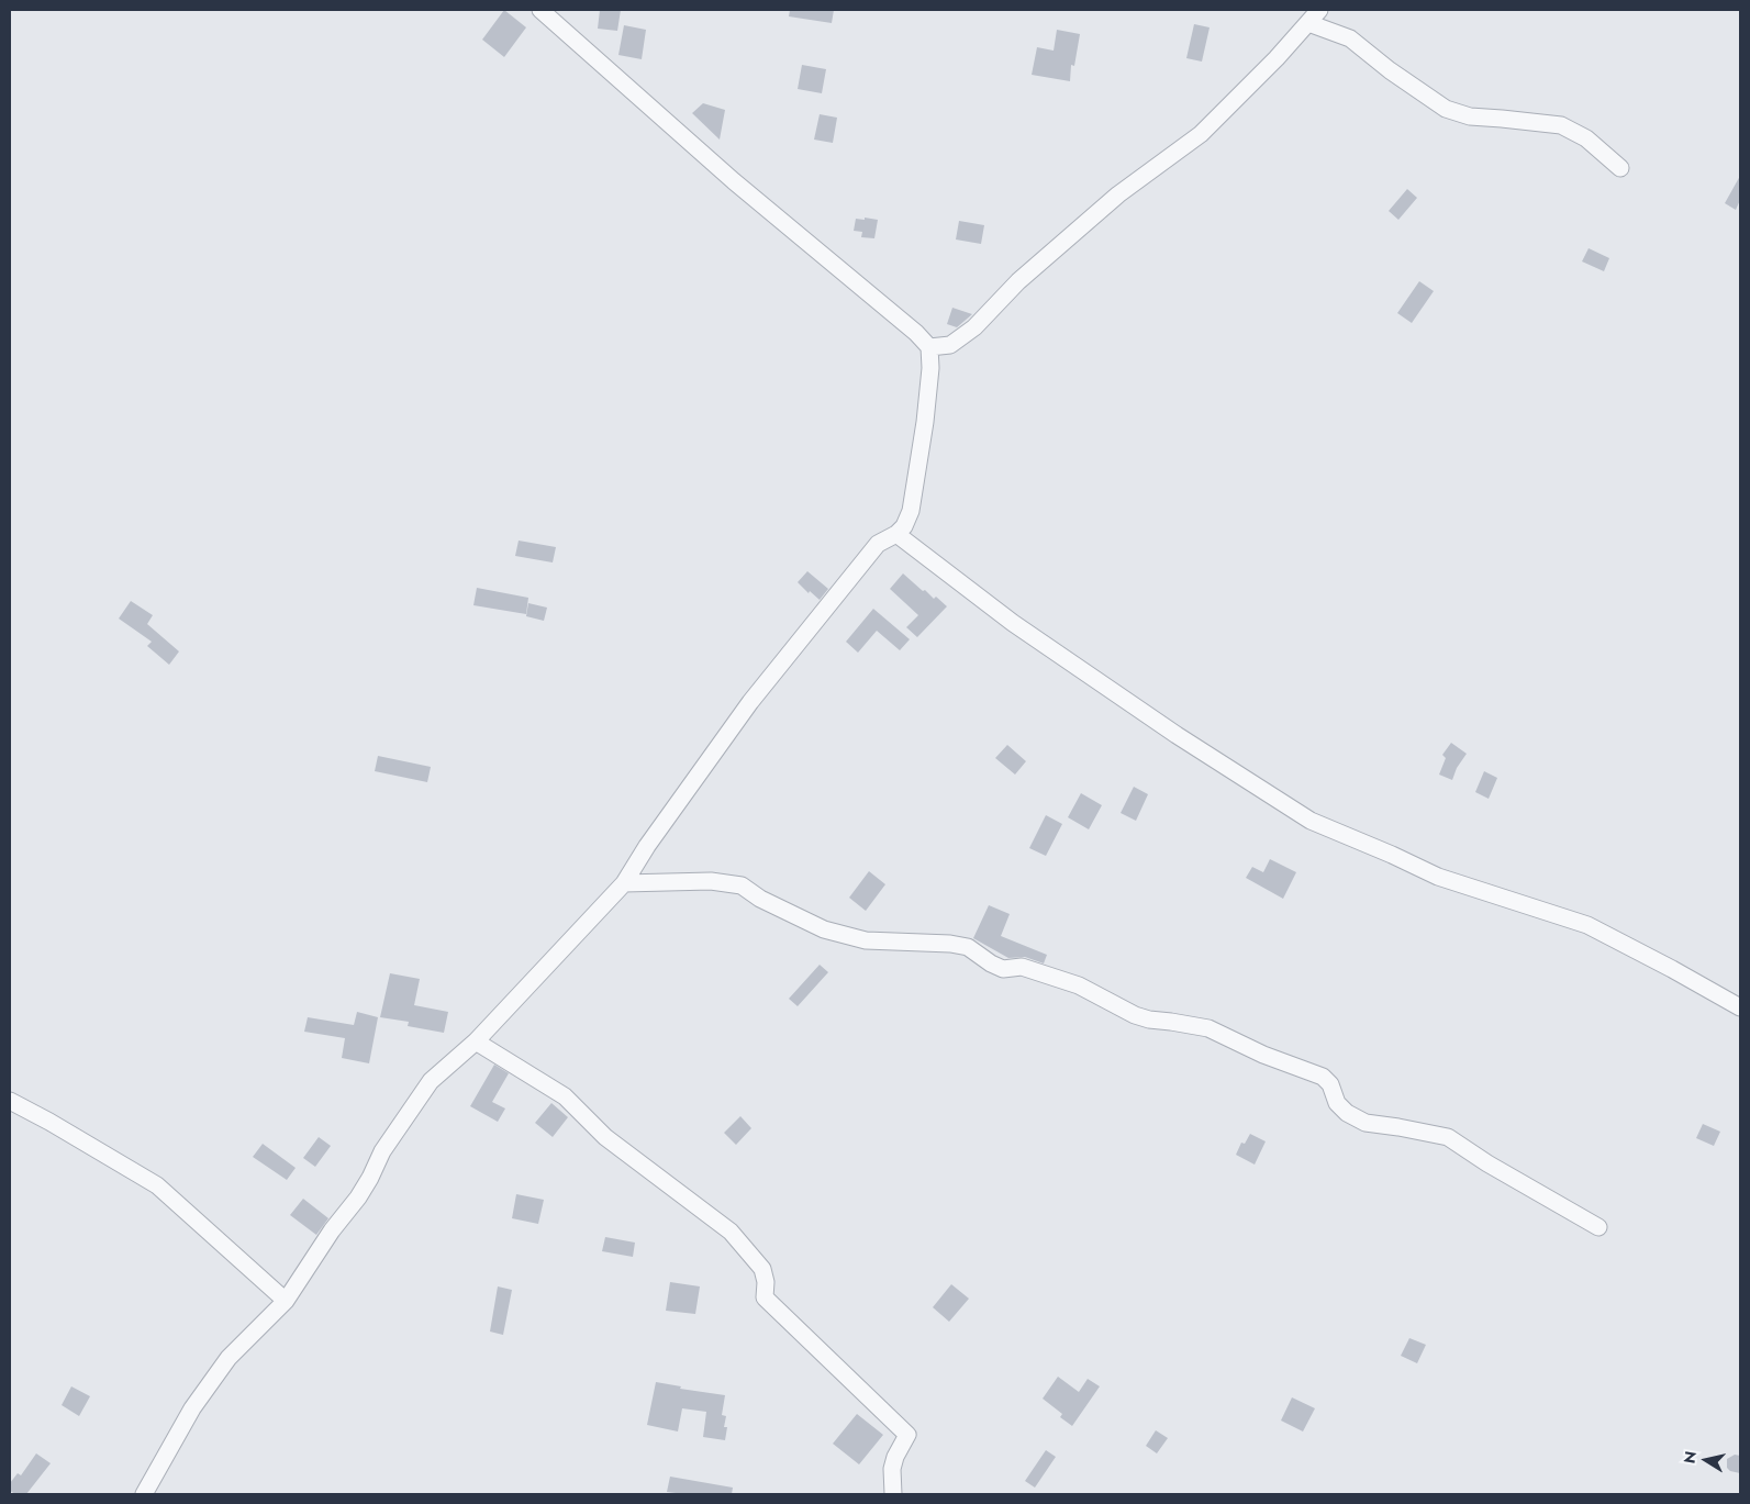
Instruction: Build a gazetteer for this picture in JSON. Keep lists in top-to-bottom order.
{
  "north": "left"
}
